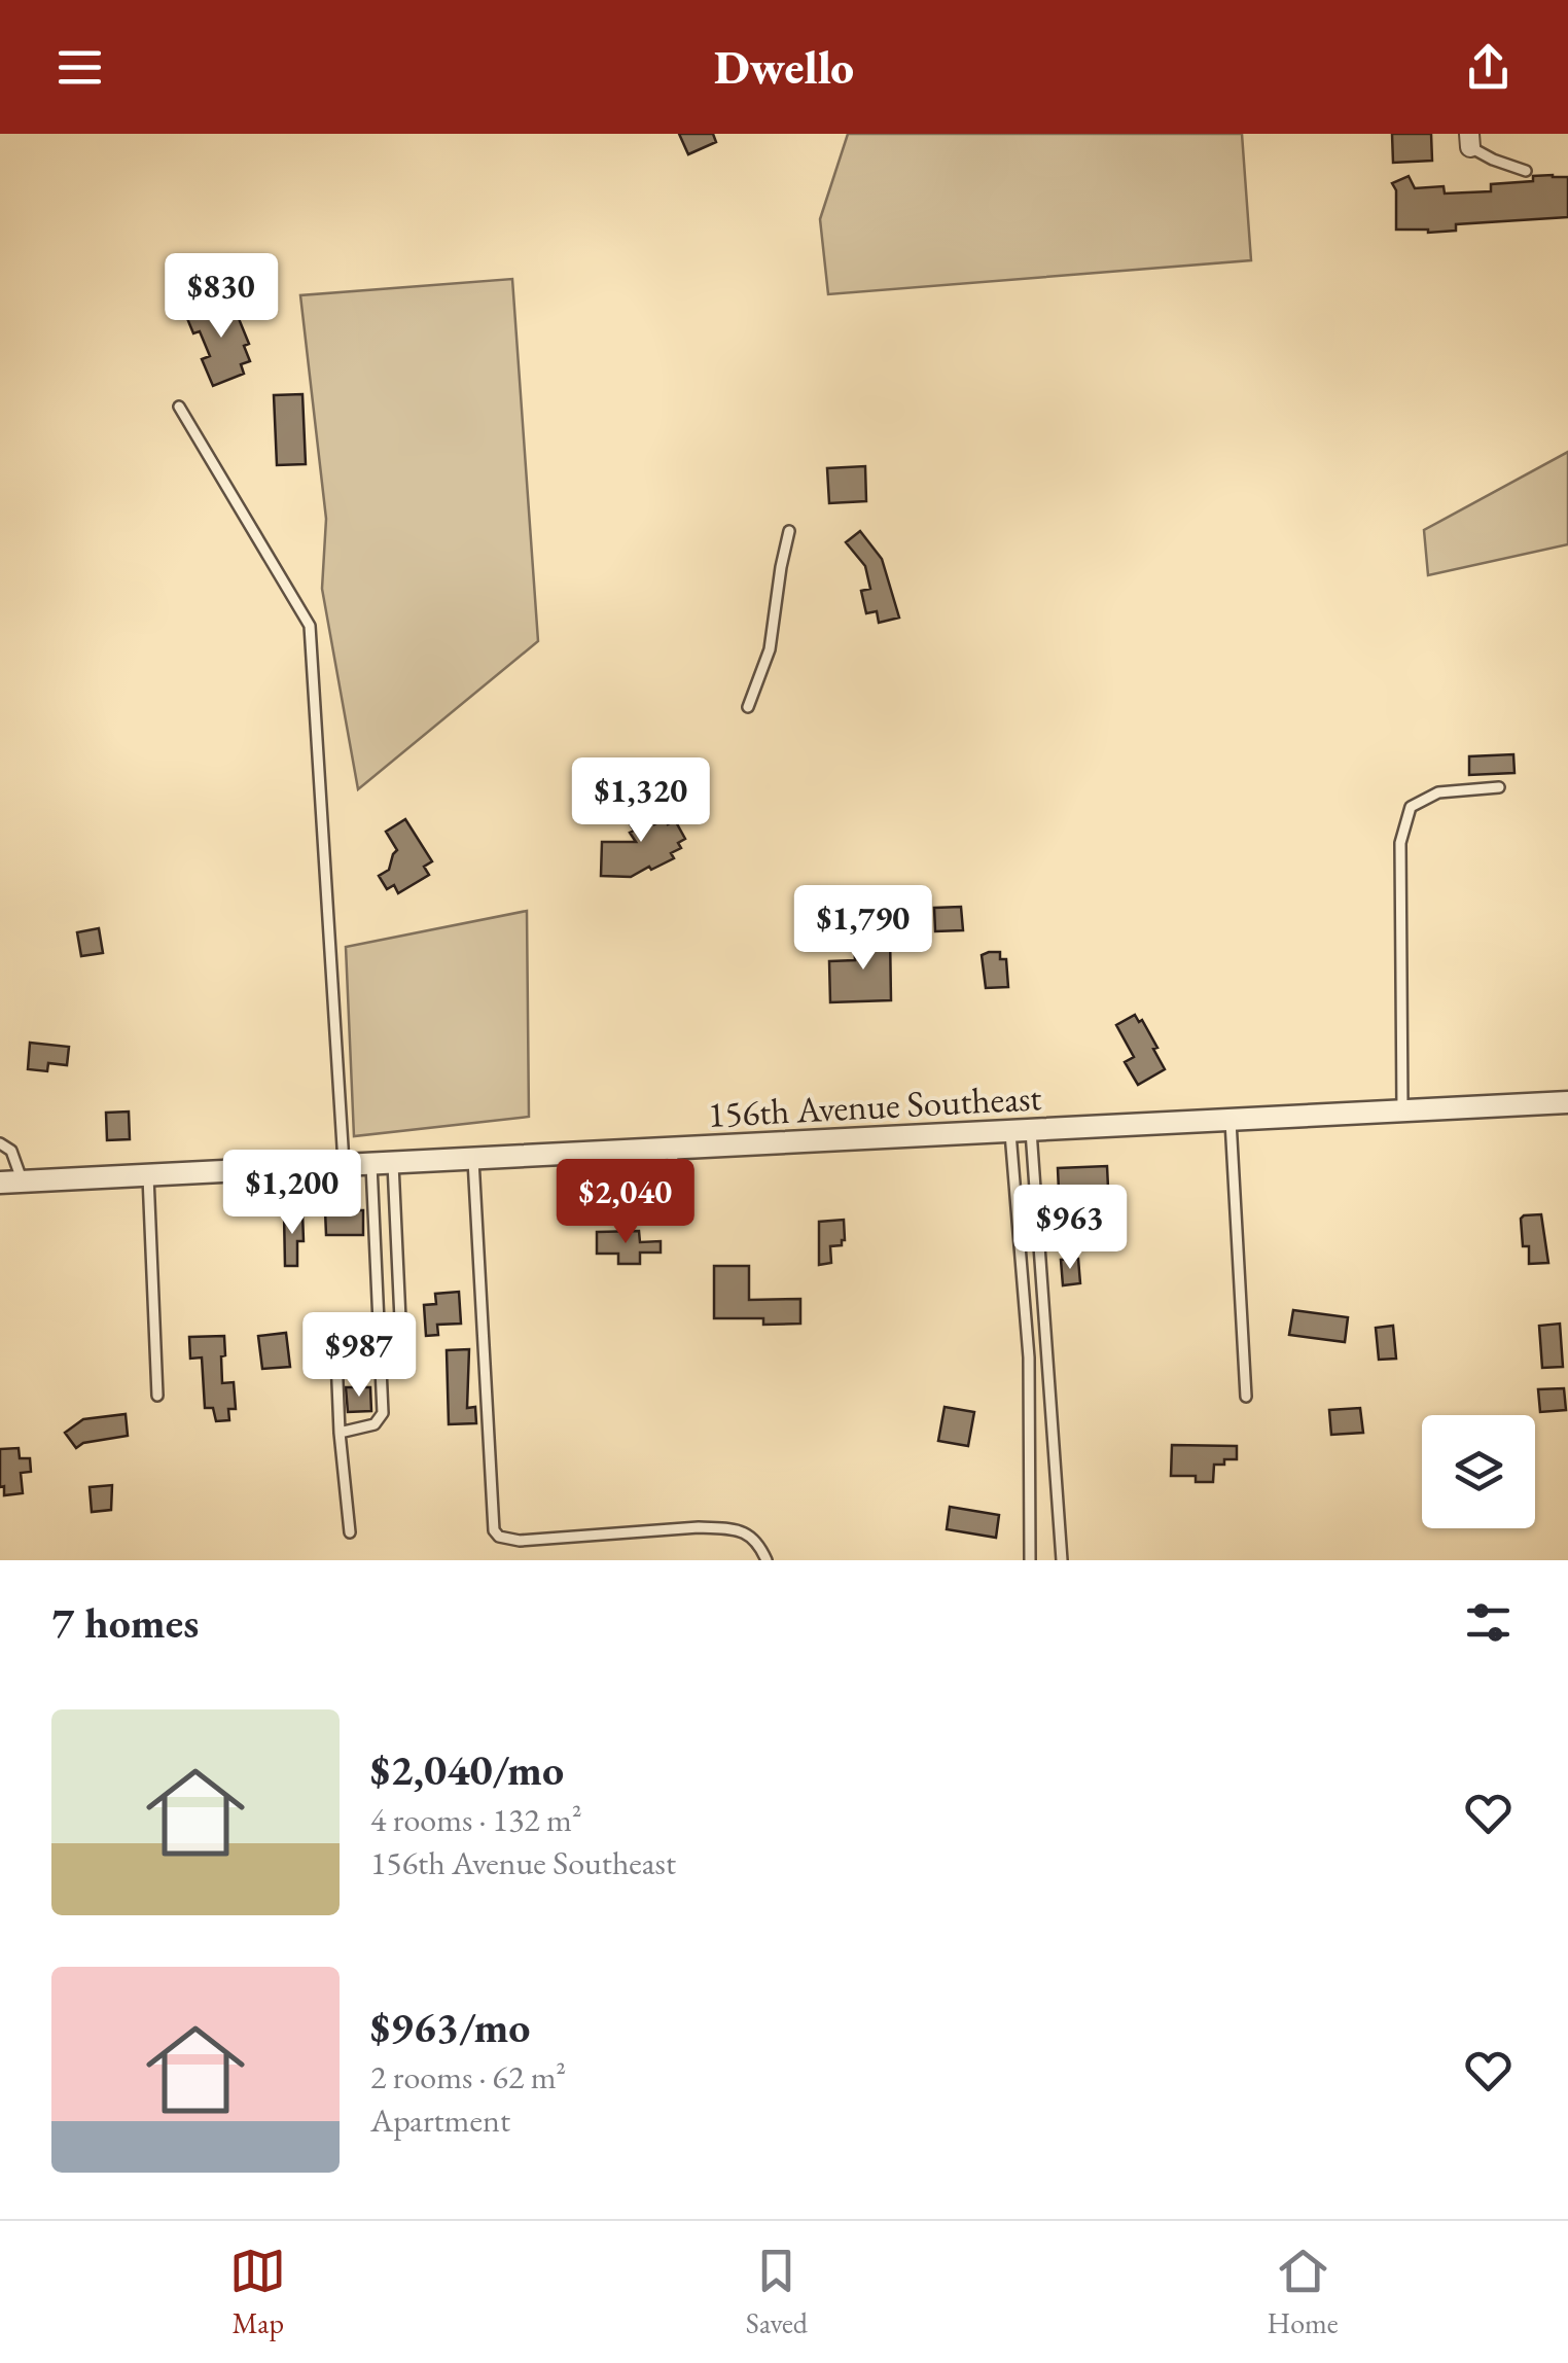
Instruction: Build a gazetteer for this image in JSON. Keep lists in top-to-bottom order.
{
  "streets": {
    "street": ["156th Avenue Southeast"]
  },
  "page": {
    "header": "Dwello",
    "price": [
      "$830",
      "$1,320",
      "$1,790",
      "$1,200",
      "$2,040",
      "$963",
      "$987"
    ],
    "heading": "7 homes",
    "list": [
      {
        "name": "$2,040/mo",
        "note": "4 rooms · 132 m² · 156th Avenue Southeast"
      },
      {
        "name": "$963/mo",
        "note": "2 rooms · 62 m² · Apartment"
      }
    ],
    "tabs": ["Map", "Saved", "Home"]
  }
}
